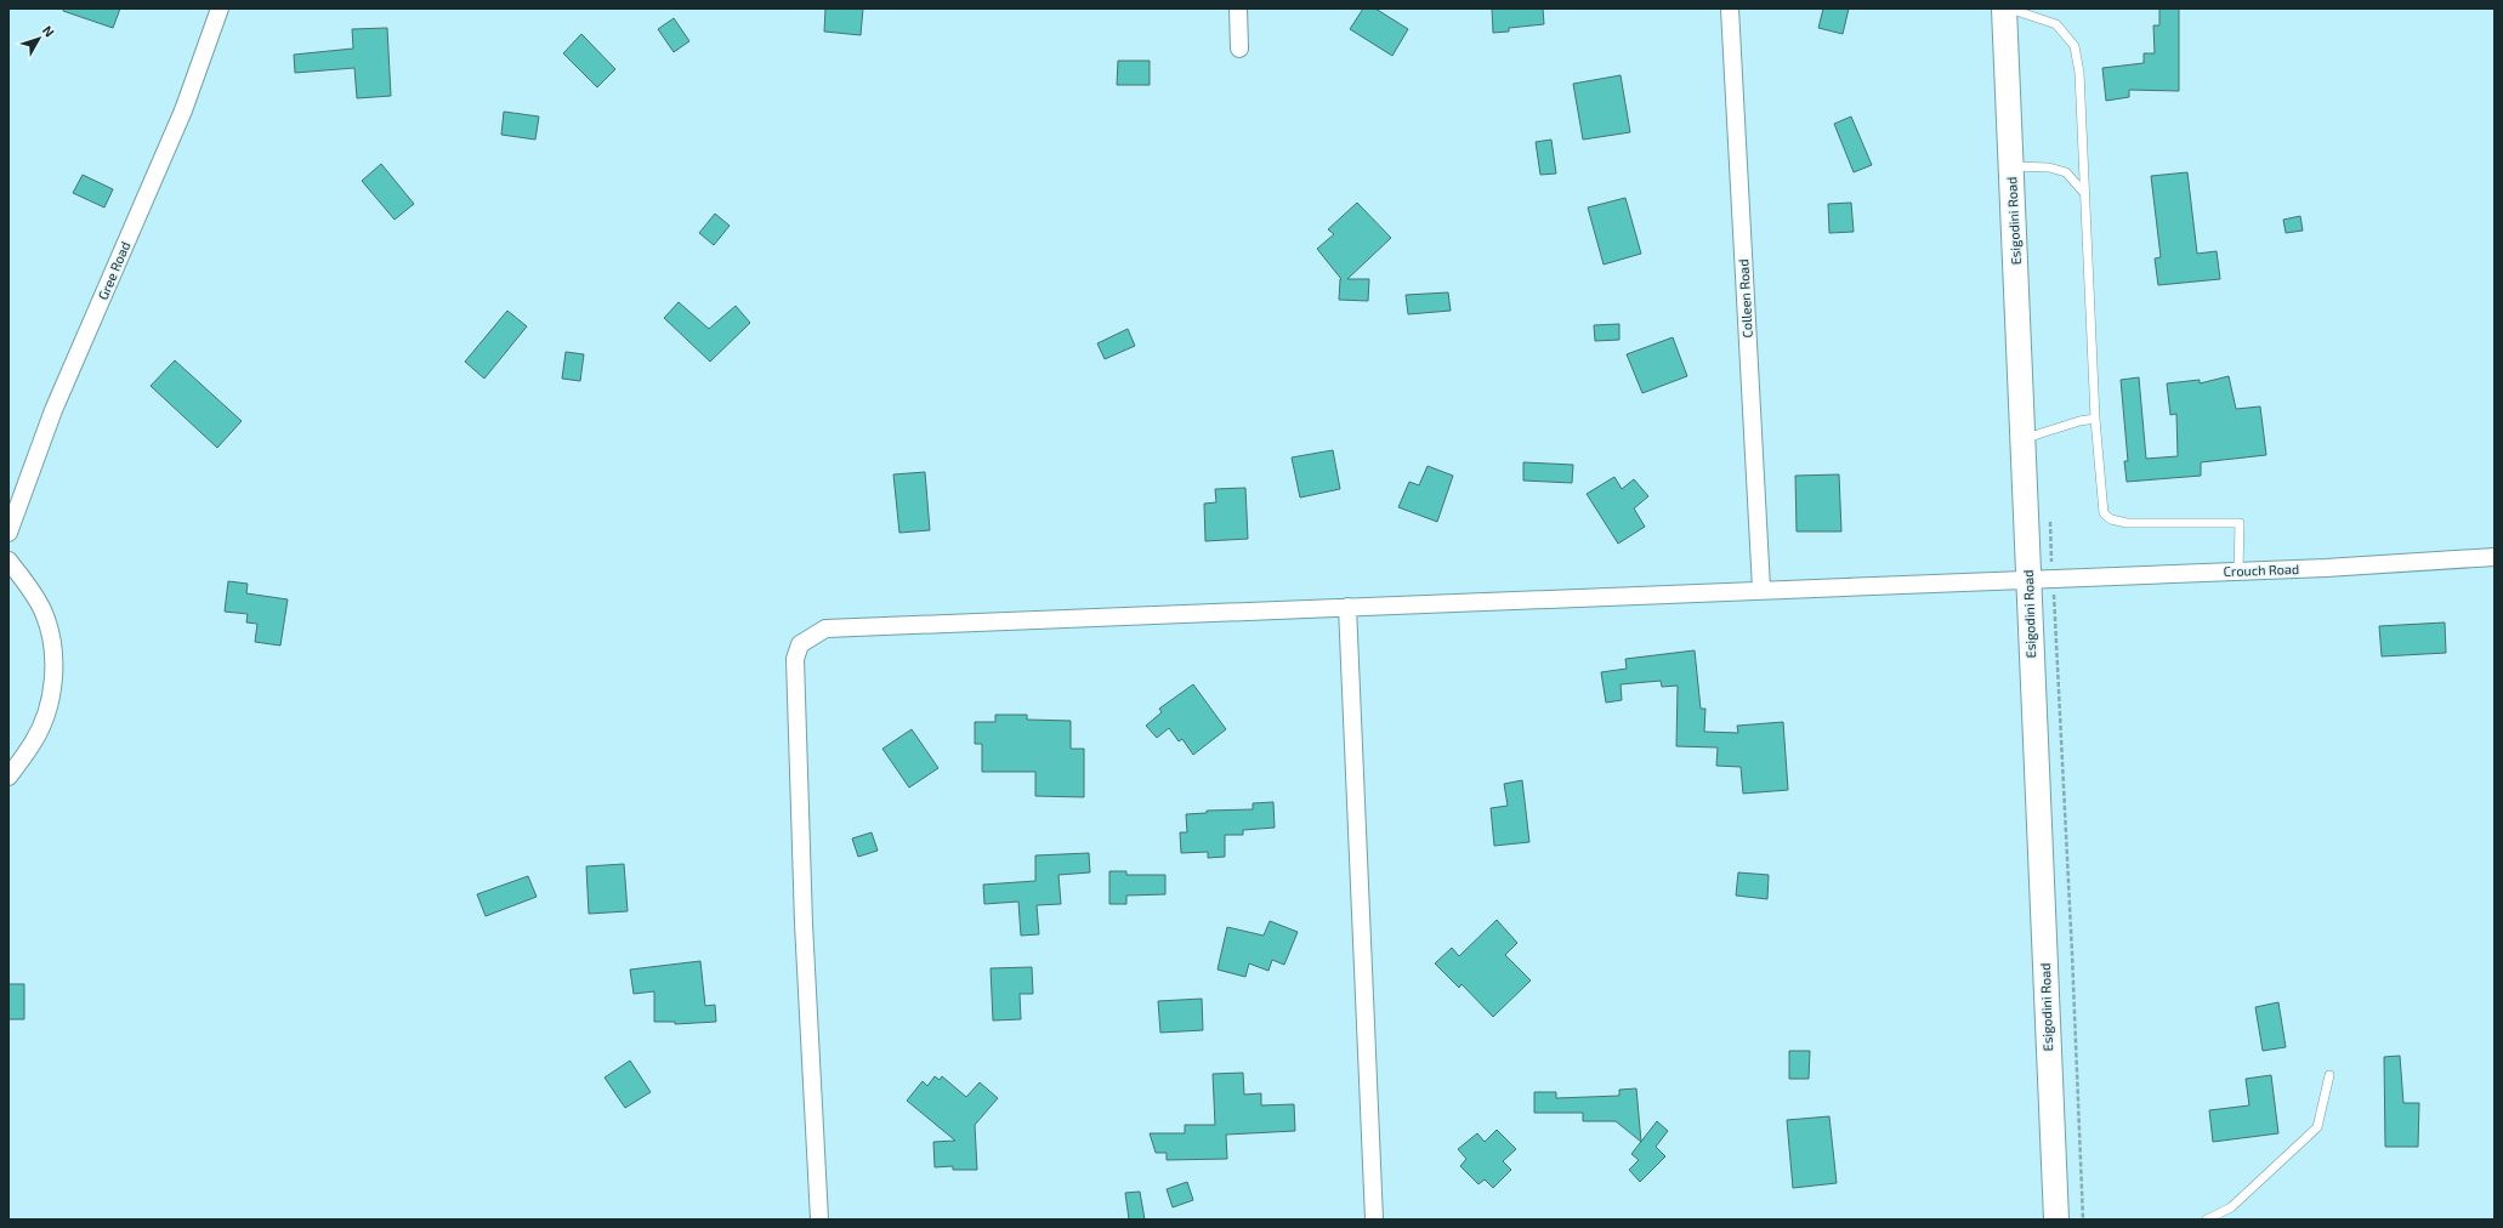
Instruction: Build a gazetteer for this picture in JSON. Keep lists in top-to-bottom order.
{
  "streets": {
    "main road": ["Esigodini Road"],
    "street": ["Gree Road", "Colleen Road", "Crouch Road"]
  },
  "crossings": [
    ["Esigodini Road", "Crouch Road"],
    ["Colleen Road", "Crouch Road"]
  ],
  "north": "top right"
}
